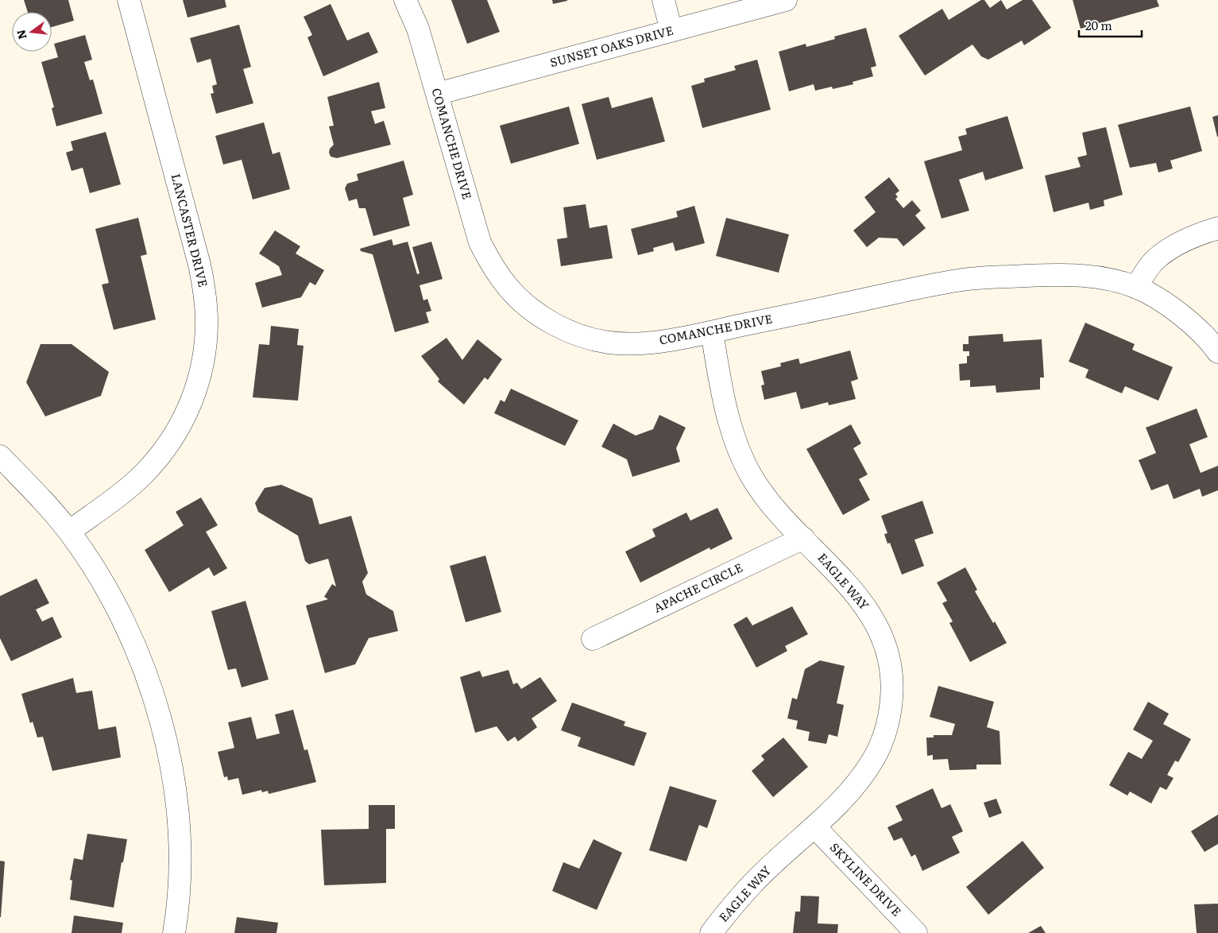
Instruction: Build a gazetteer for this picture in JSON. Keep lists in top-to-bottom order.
{
  "streets": {
    "street": [
      "SUNSET OAKS DRIVE",
      "COMANCHE DRIVE",
      "LANCASTER DRIVE",
      "EAGLE WAY",
      "APACHE CIRCLE",
      "SKYLINE DRIVE"
    ]
  },
  "crossings": [
    ["SUNSET OAKS DRIVE", "COMANCHE DRIVE"],
    ["COMANCHE DRIVE", "EAGLE WAY"],
    ["EAGLE WAY", "APACHE CIRCLE"],
    ["EAGLE WAY", "SKYLINE DRIVE"]
  ],
  "scale_bar": "20 m",
  "north": "left"
}
